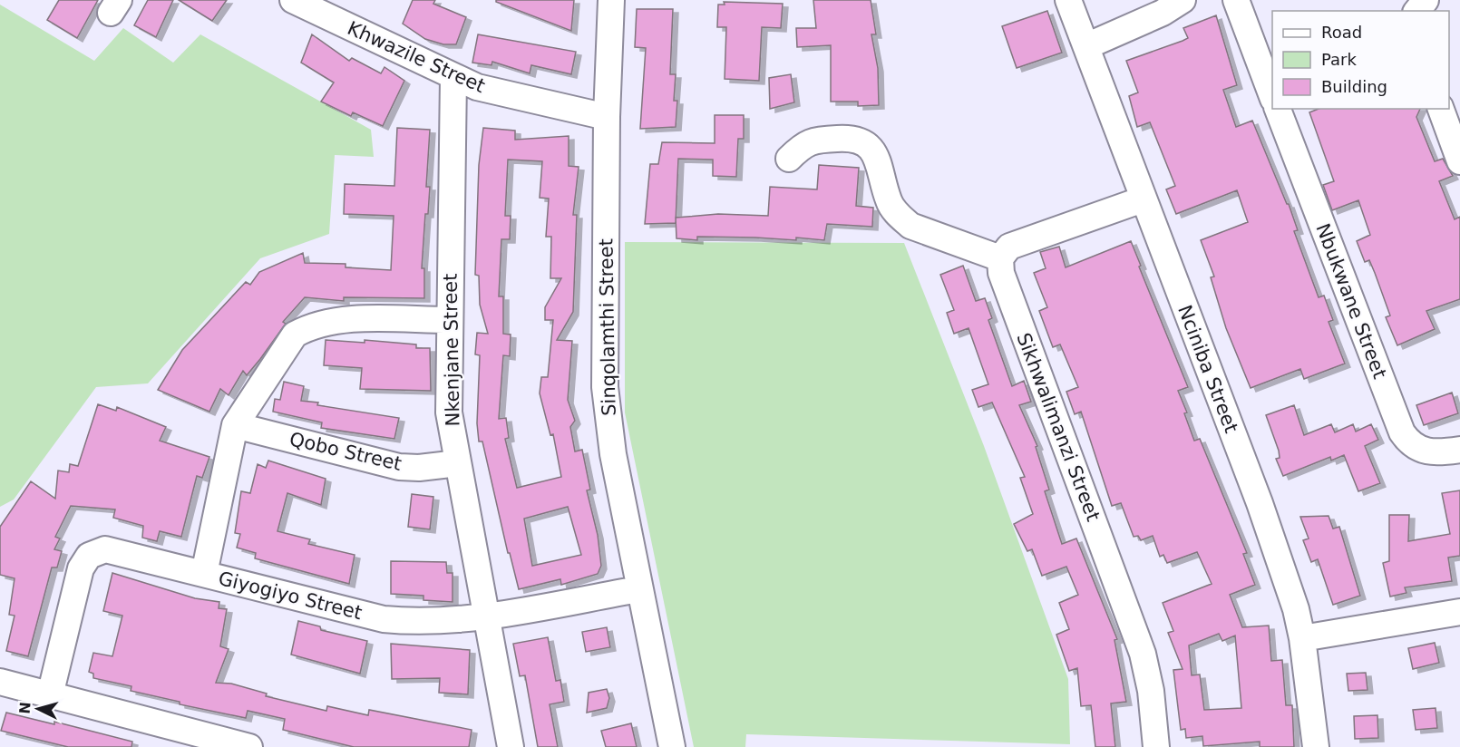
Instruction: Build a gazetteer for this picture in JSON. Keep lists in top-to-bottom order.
{
  "streets": {
    "street": [
      "Khwazile Street",
      "Nbukwane Street",
      "Sinqolamthi Street",
      "Nkenjane Street",
      "Nciniba Street",
      "Sikhwalimanzi Street",
      "Qobo Street",
      "Giyogiyo Street"
    ]
  },
  "crossings": [
    ["Khwazile Street", "Sinqolamthi Street"],
    ["Khwazile Street", "Nkenjane Street"],
    ["Sinqolamthi Street", "Giyogiyo Street"],
    ["Nkenjane Street", "Qobo Street"],
    ["Nkenjane Street", "Giyogiyo Street"]
  ],
  "legend": ["Road", "Park", "Building"],
  "north": "left"
}
